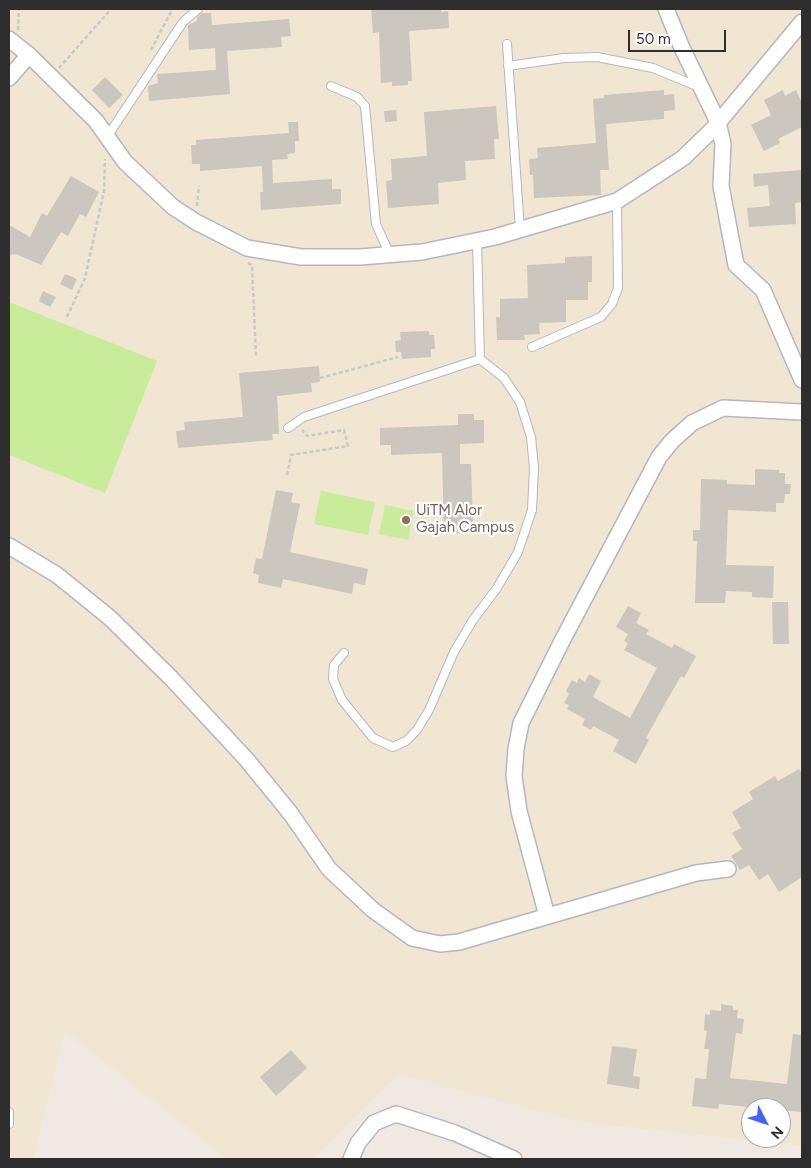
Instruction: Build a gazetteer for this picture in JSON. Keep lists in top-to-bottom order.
{
  "places": ["UiTM Alor Gajah Campus"],
  "scale_bar": "50 m",
  "north": "bottom right"
}
